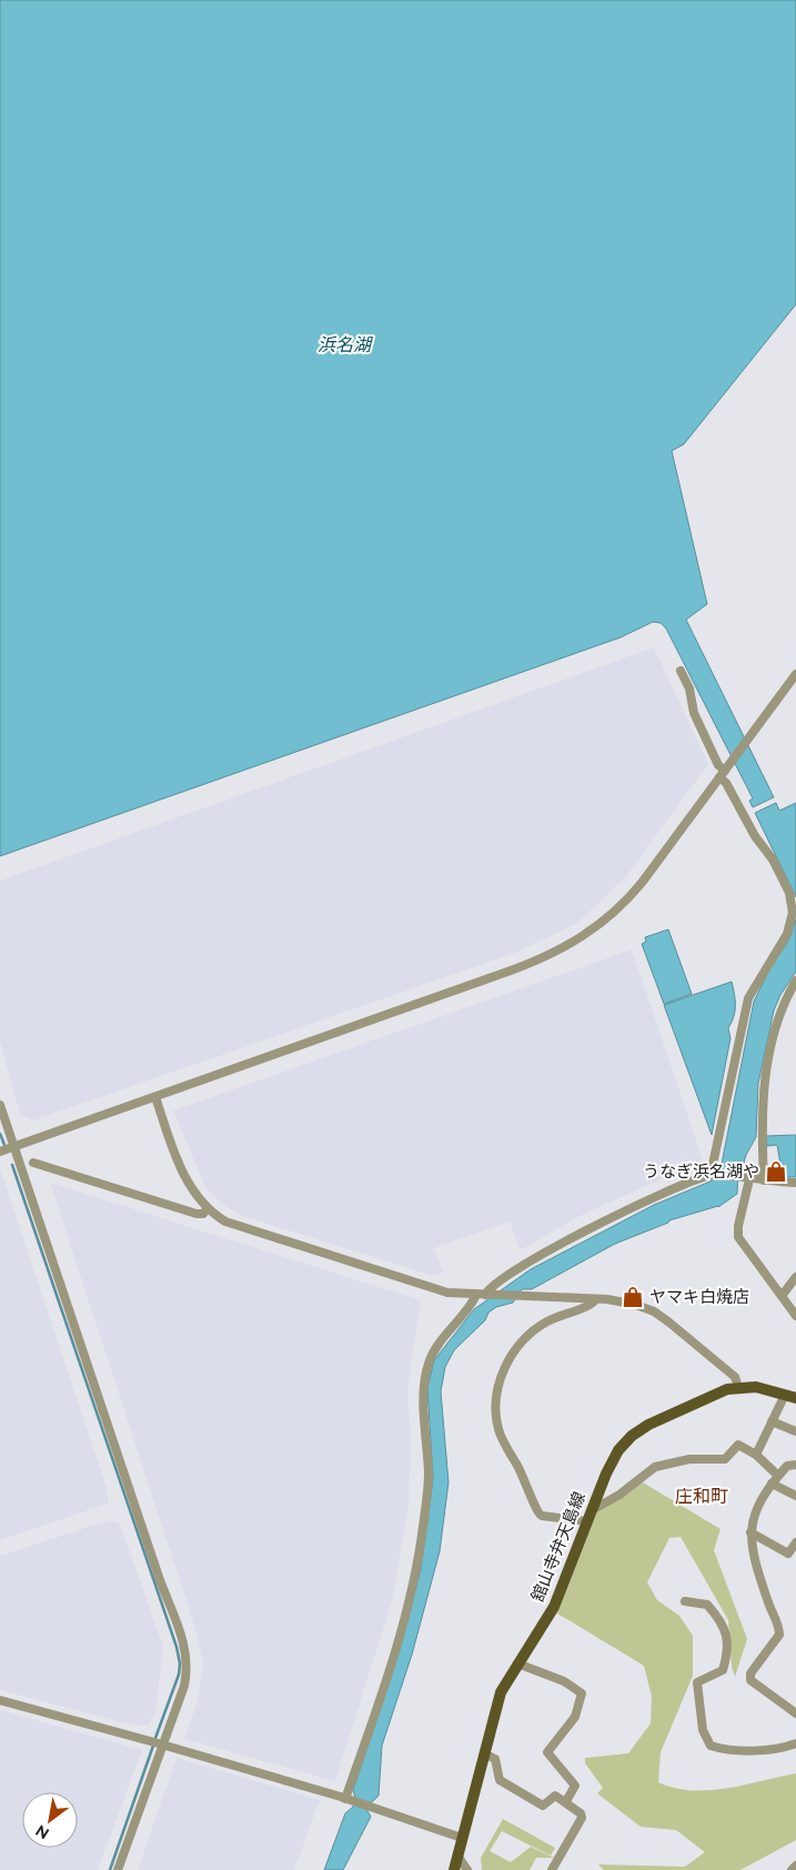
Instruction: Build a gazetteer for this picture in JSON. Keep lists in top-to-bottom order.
{
  "streets": {
    "main road": ["舘山寺弁天島線"]
  },
  "districts": ["庄和町"],
  "water": ["浜名湖"],
  "places": {
    "shop": ["うなぎ浜名湖や", "ヤマキ白焼店"]
  },
  "north": "bottom left"
}
